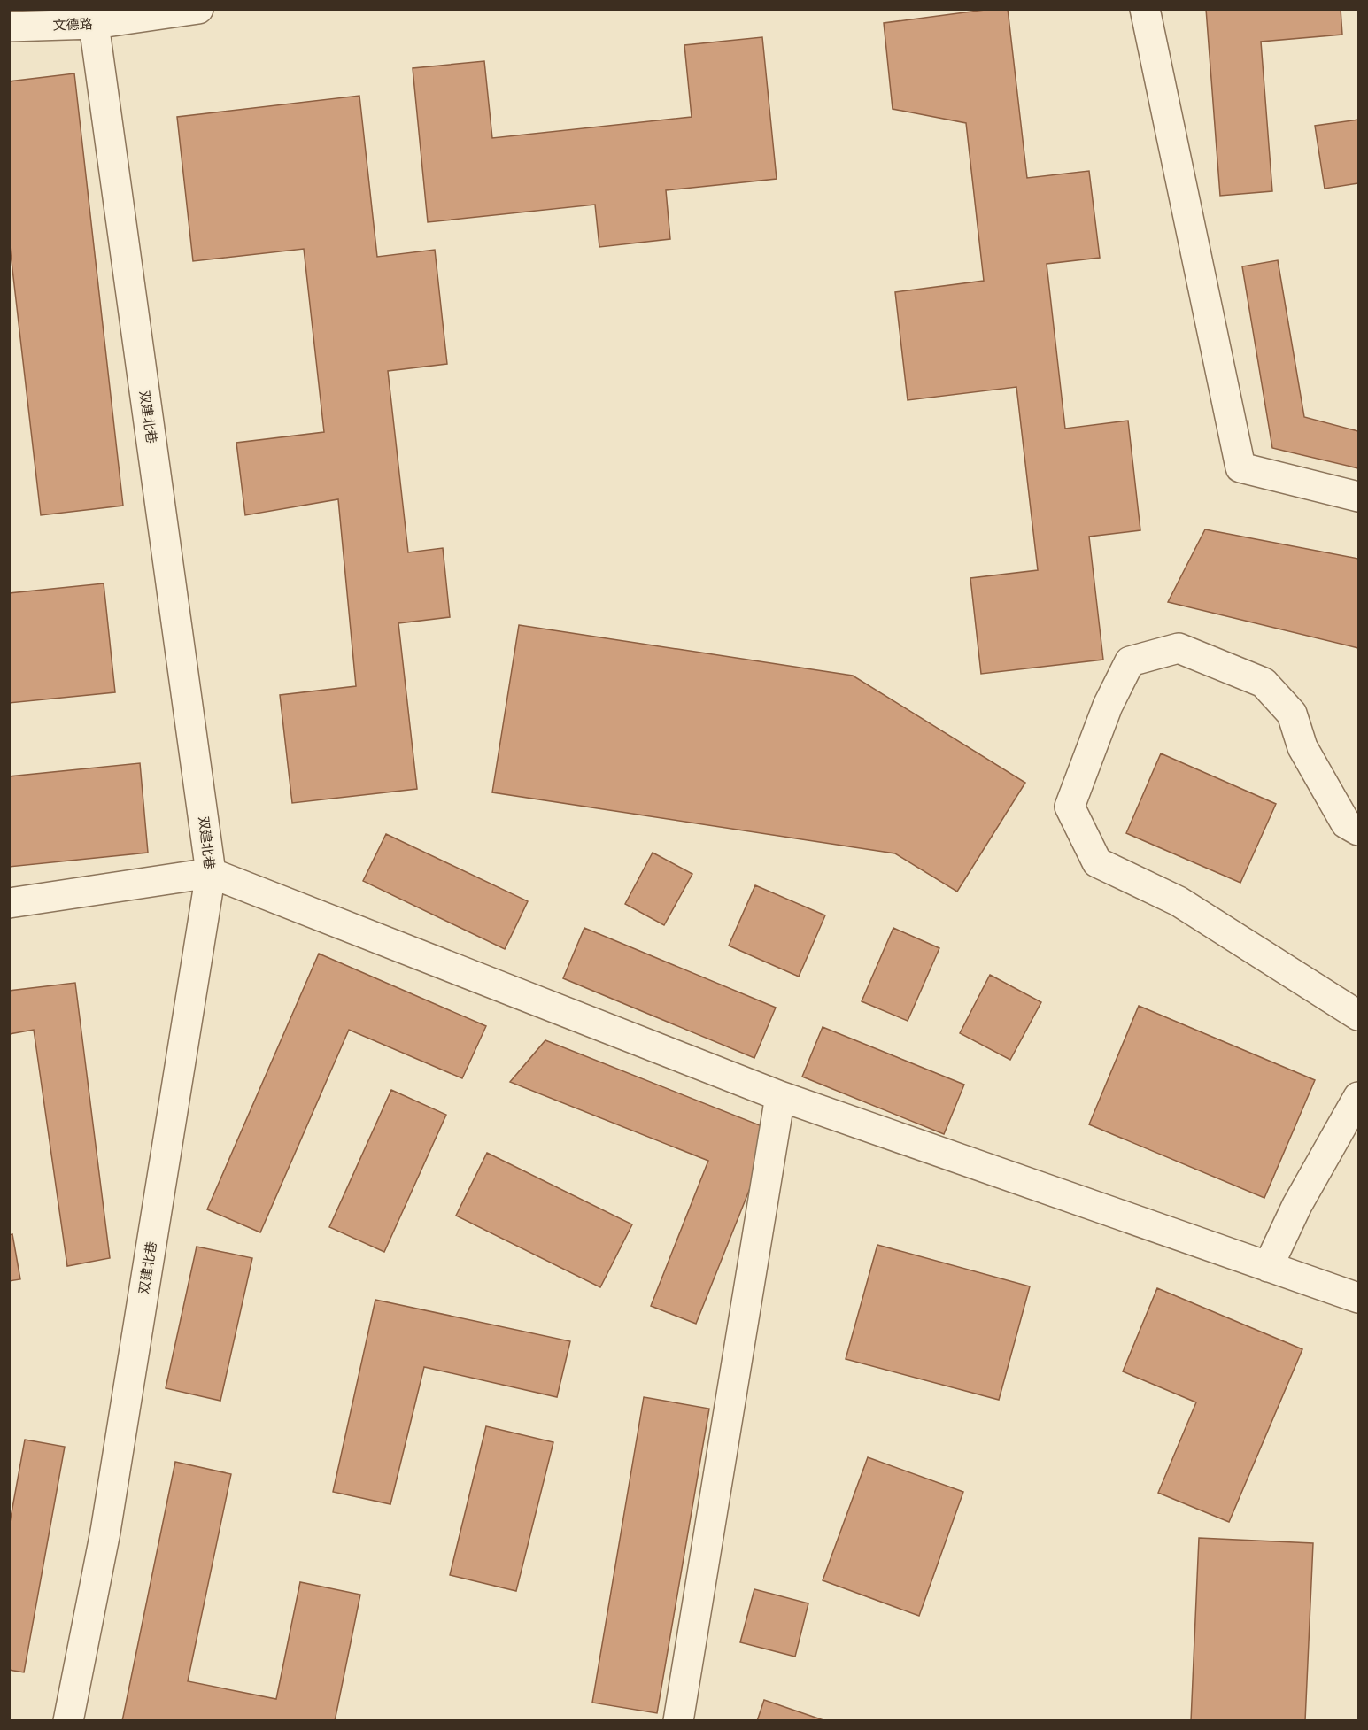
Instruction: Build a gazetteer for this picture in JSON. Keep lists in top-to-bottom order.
{
  "streets": {
    "street": ["文德路", "双建北巷"]
  },
  "crossings": [
    ["文德路", "双建北巷"]
  ]
}
